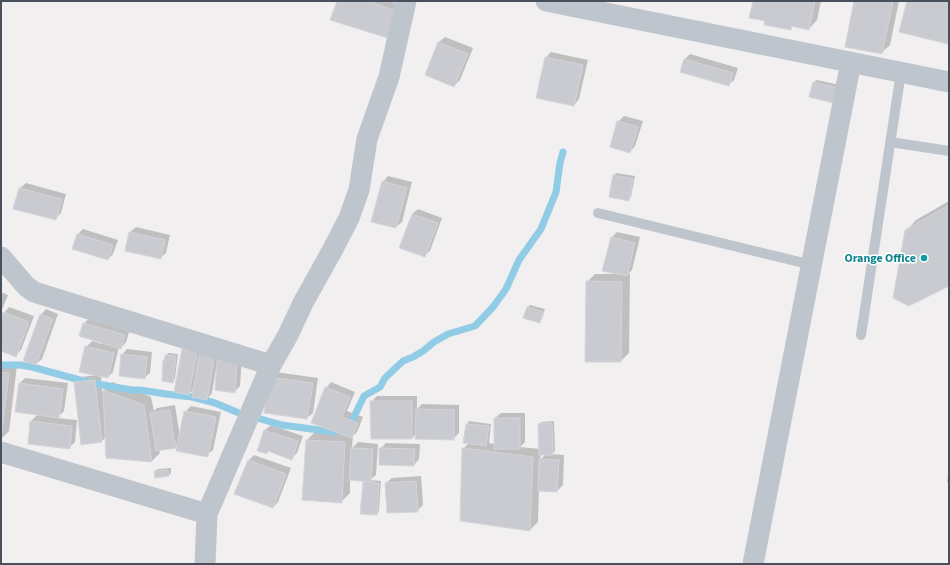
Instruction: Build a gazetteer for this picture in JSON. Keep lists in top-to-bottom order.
{
  "places": ["Orange Office"]
}
